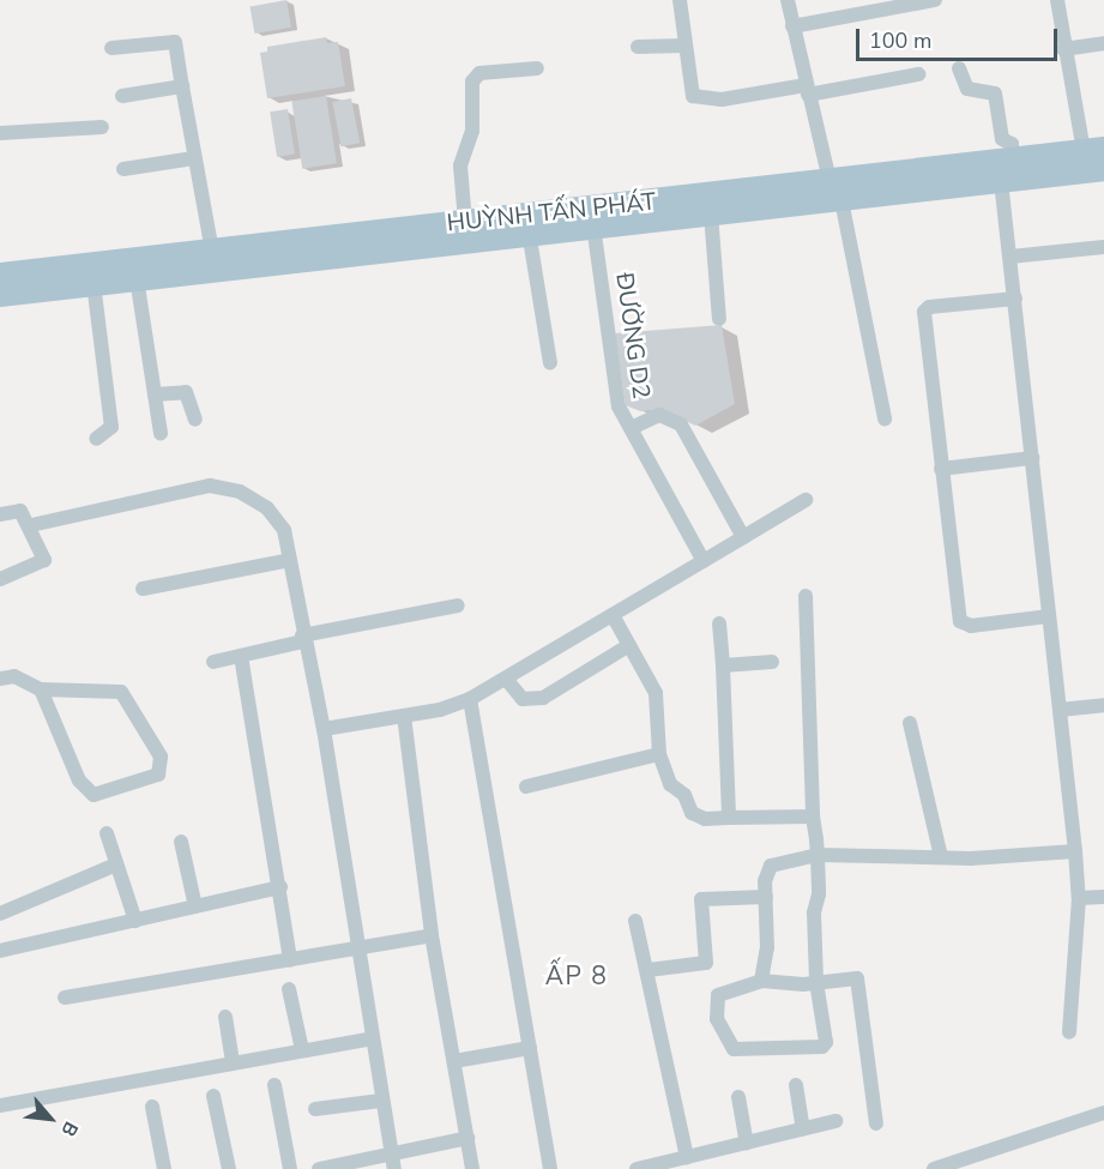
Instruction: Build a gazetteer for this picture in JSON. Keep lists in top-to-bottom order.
{
  "streets": {
    "main road": ["HUỲNH TẤN PHÁT"],
    "street": ["ĐƯỜNG D2"]
  },
  "crossings": [
    ["HUỲNH TẤN PHÁT", "ĐƯỜNG D2"]
  ],
  "districts": ["ẤP 8"],
  "scale_bar": "100 m",
  "north": "bottom right"
}
